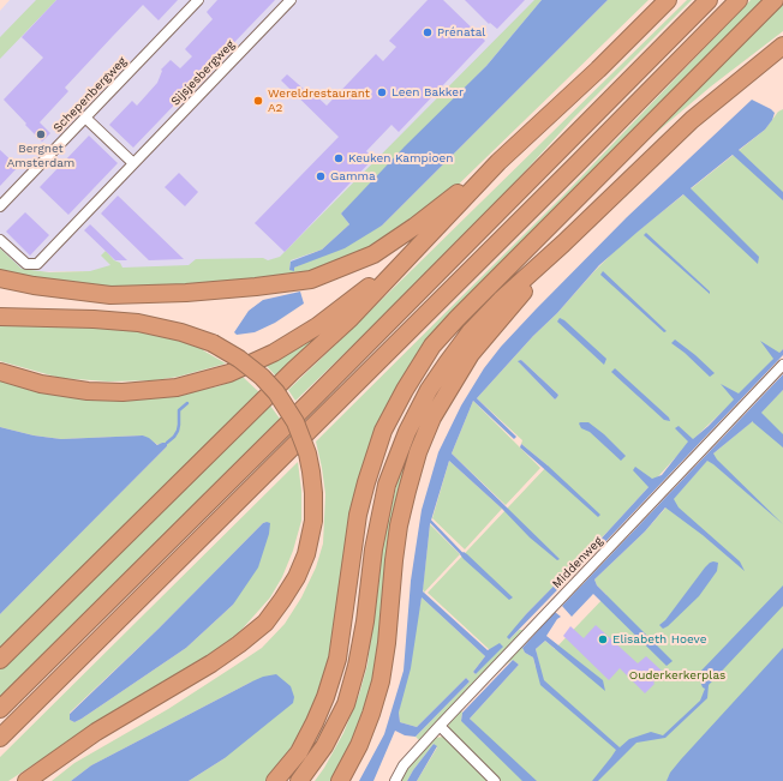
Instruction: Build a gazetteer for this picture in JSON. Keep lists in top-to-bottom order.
{
  "streets": {
    "street": ["Sijsjesbergweg", "Schepenbergweg", "Middenweg"]
  },
  "parks": ["Ouderkerkerplas"],
  "places": [
    "Prénatal",
    "Leen Bakker",
    "Wereldrestaurant A2",
    "Bergnet Amsterdam",
    "Keuken Kampioen",
    "Gamma",
    "Elisabeth Hoeve"
  ]
}
